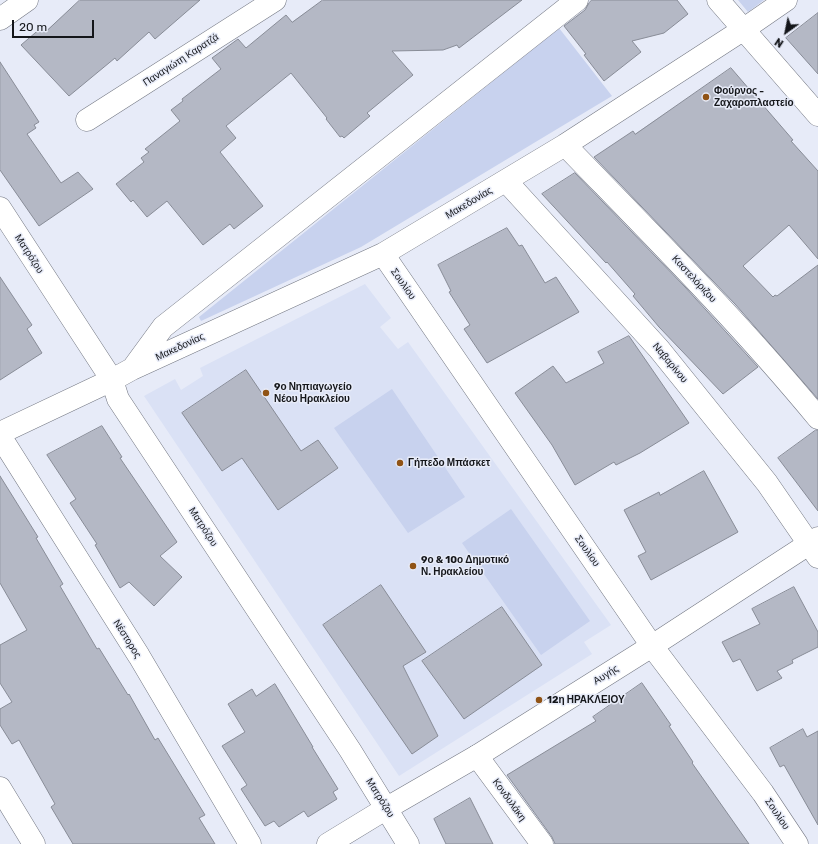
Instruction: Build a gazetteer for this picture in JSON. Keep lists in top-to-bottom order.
{
  "streets": {
    "street": [
      "Παναγιώτη Καρατζά",
      "Μακεδονίας",
      "Ματρόζου",
      "Καστελόριζου",
      "Σουλίου",
      "Ναβαρίνου",
      "Νέστορος",
      "Αυγής",
      "Κονδυλάκη"
    ]
  },
  "crossings": [
    ["Μακεδονίας", "Ματρόζου"],
    ["Μακεδονίας", "Καστελόριζου"],
    ["Μακεδονίας", "Σουλίου"],
    ["Μακεδονίας", "Ναβαρίνου"],
    ["Ματρόζου", "Αυγής"],
    ["Σουλίου", "Αυγής"],
    ["Ναβαρίνου", "Αυγής"],
    ["Αυγής", "Κονδυλάκη"]
  ],
  "places": [
    "Φούρνος - Ζαχαροπλαστείο",
    "9ο Νηπιαγωγείο Νέου Ηρακλείου",
    "Γήπεδο Μπάσκετ",
    "9ο & 10ο Δημοτικό Ν. Ηρακλείου",
    "12η ΗΡΑΚΛΕΙΟΥ"
  ],
  "scale_bar": "20 m",
  "north": "bottom left"
}
